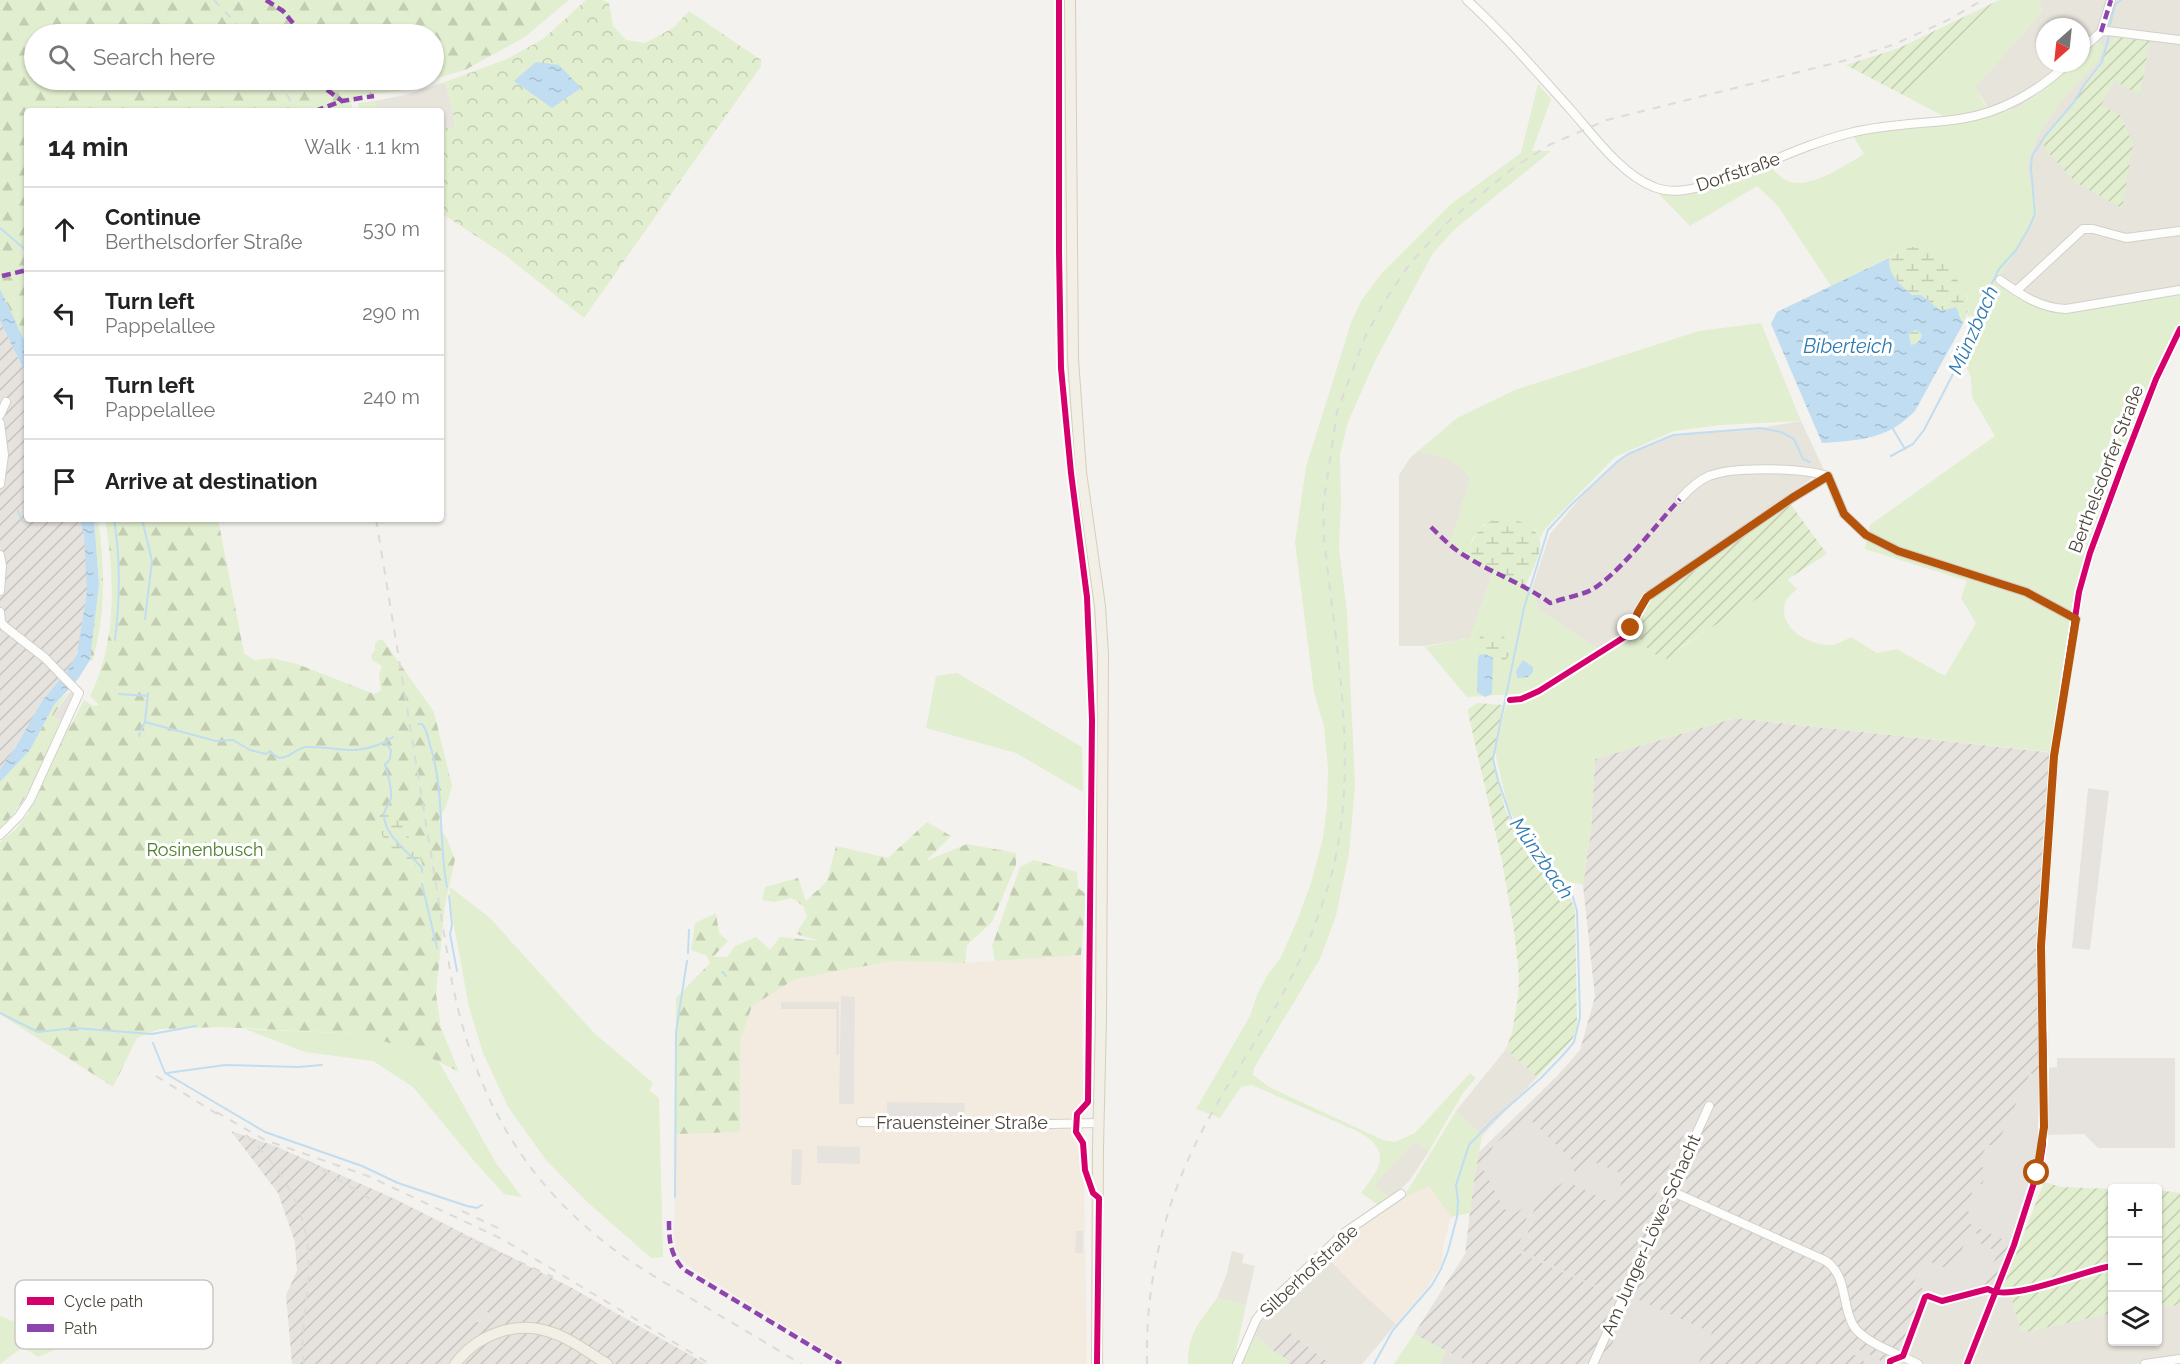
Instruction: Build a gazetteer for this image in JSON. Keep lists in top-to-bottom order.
{
  "streets": {
    "street": [
      "Dorfstraße",
      "Berthelsdorfer Straße",
      "Frauensteiner Straße",
      "Am Junger-Löwe-Schacht",
      "Silberhofstraße"
    ]
  },
  "water": ["Münzbach", "Biberteich"],
  "parks": ["Rosinenbusch"],
  "legend": ["Cycle path", "Path"],
  "north": "bottom left",
  "page": {
    "search": "Search here",
    "heading": ["14 min", "Walk · 1.1 km"],
    "list": [
      ["Continue", "Berthelsdorfer Straße", "530 m"],
      ["Turn left", "Pappelallee", "290 m"],
      ["Turn left", "Pappelallee", "240 m"],
      "Arrive at destination"
    ],
    "map_buttons": ["+", "−"]
  }
}
